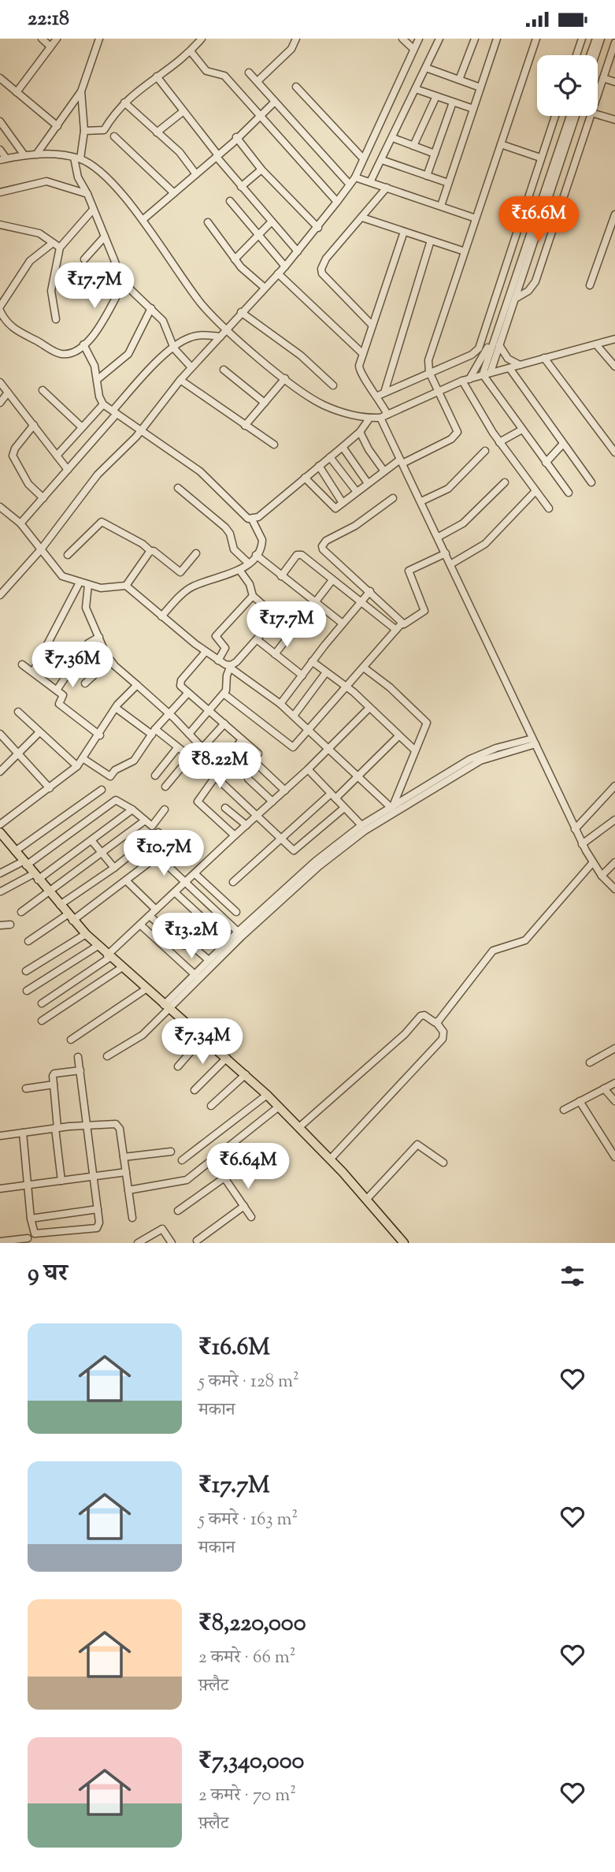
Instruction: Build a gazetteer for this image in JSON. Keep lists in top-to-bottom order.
{
  "page": {
    "status": "22:18",
    "price": [
      "₹16.6M",
      "₹17.7M",
      "₹17.7M",
      "₹7.36M",
      "₹8.22M",
      "₹10.7M",
      "₹13.2M",
      "₹7.34M",
      "₹6.64M"
    ],
    "heading": "9 घर",
    "list": [
      {
        "name": "₹16.6M",
        "note": "5 कमरे · 128 m² · मकान"
      },
      {
        "name": "₹17.7M",
        "note": "5 कमरे · 163 m² · मकान"
      },
      {
        "name": "₹8,220,000",
        "note": "2 कमरे · 66 m² · फ़्लैट"
      },
      {
        "name": "₹7,340,000",
        "note": "2 कमरे · 70 m² · फ़्लैट"
      }
    ]
  }
}
